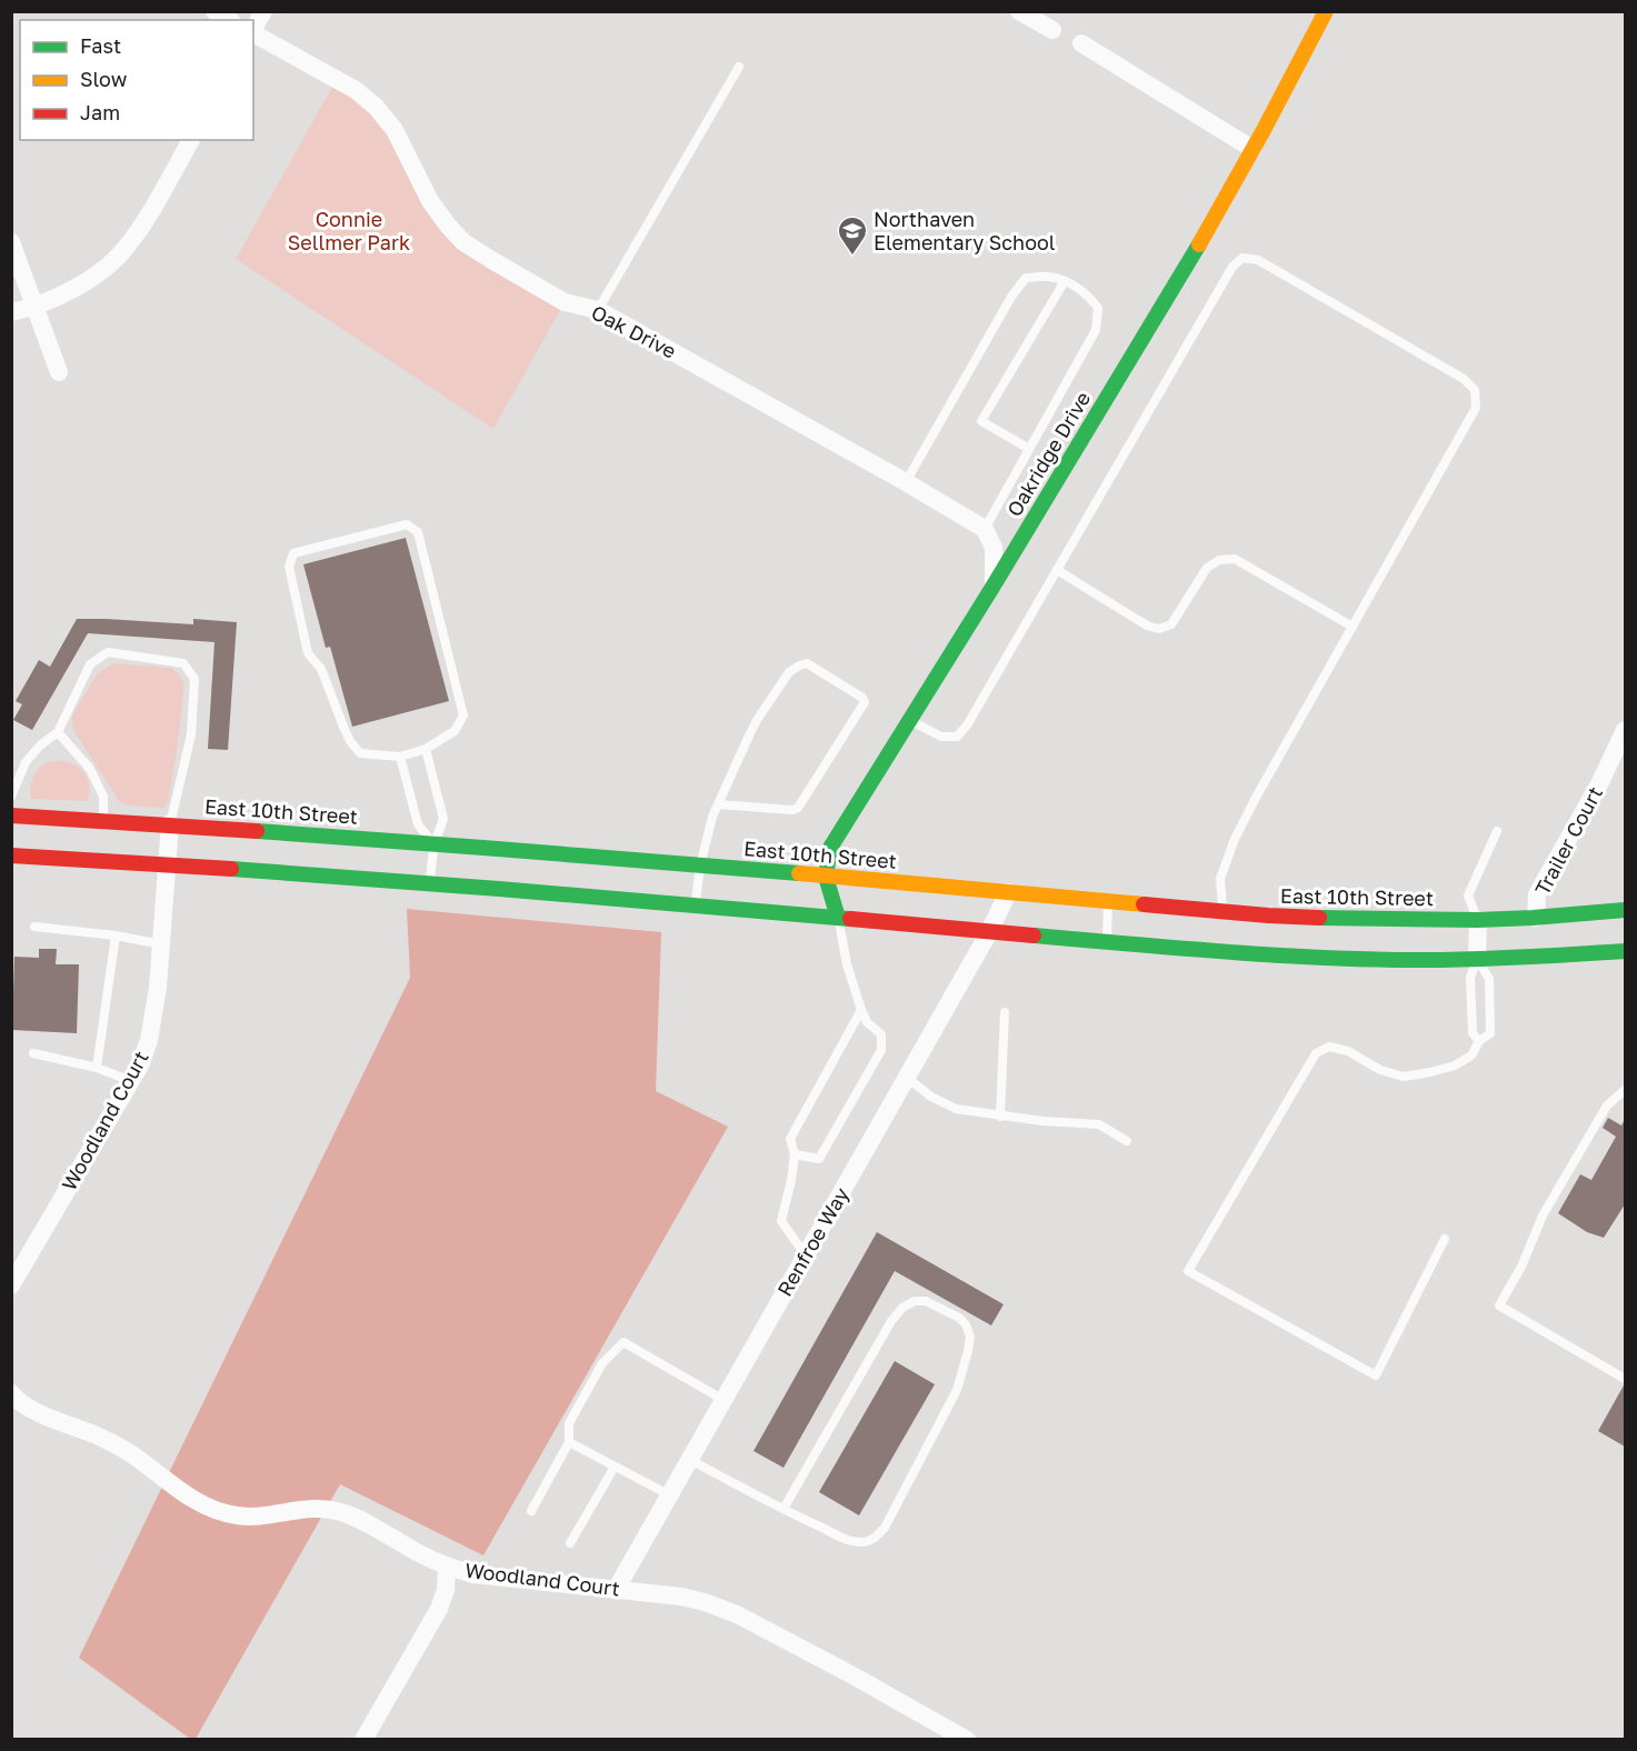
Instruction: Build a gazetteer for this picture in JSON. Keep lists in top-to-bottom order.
{
  "streets": {
    "main road": ["Oakridge Drive", "East 10th Street"],
    "street": [
      "Oak Drive",
      "Trailer Court",
      "Woodland Court",
      "Renfroe Way"
    ]
  },
  "crossings": [
    ["Oakridge Drive", "East 10th Street"],
    ["East 10th Street", "Trailer Court"],
    ["East 10th Street", "Woodland Court"],
    ["East 10th Street", "Renfroe Way"],
    ["Woodland Court", "Renfroe Way"]
  ],
  "parks": ["Connie Sellmer Park"],
  "places": {
    "school or university": ["Northaven Elementary School"]
  },
  "legend": ["Fast", "Slow", "Jam"]
}
